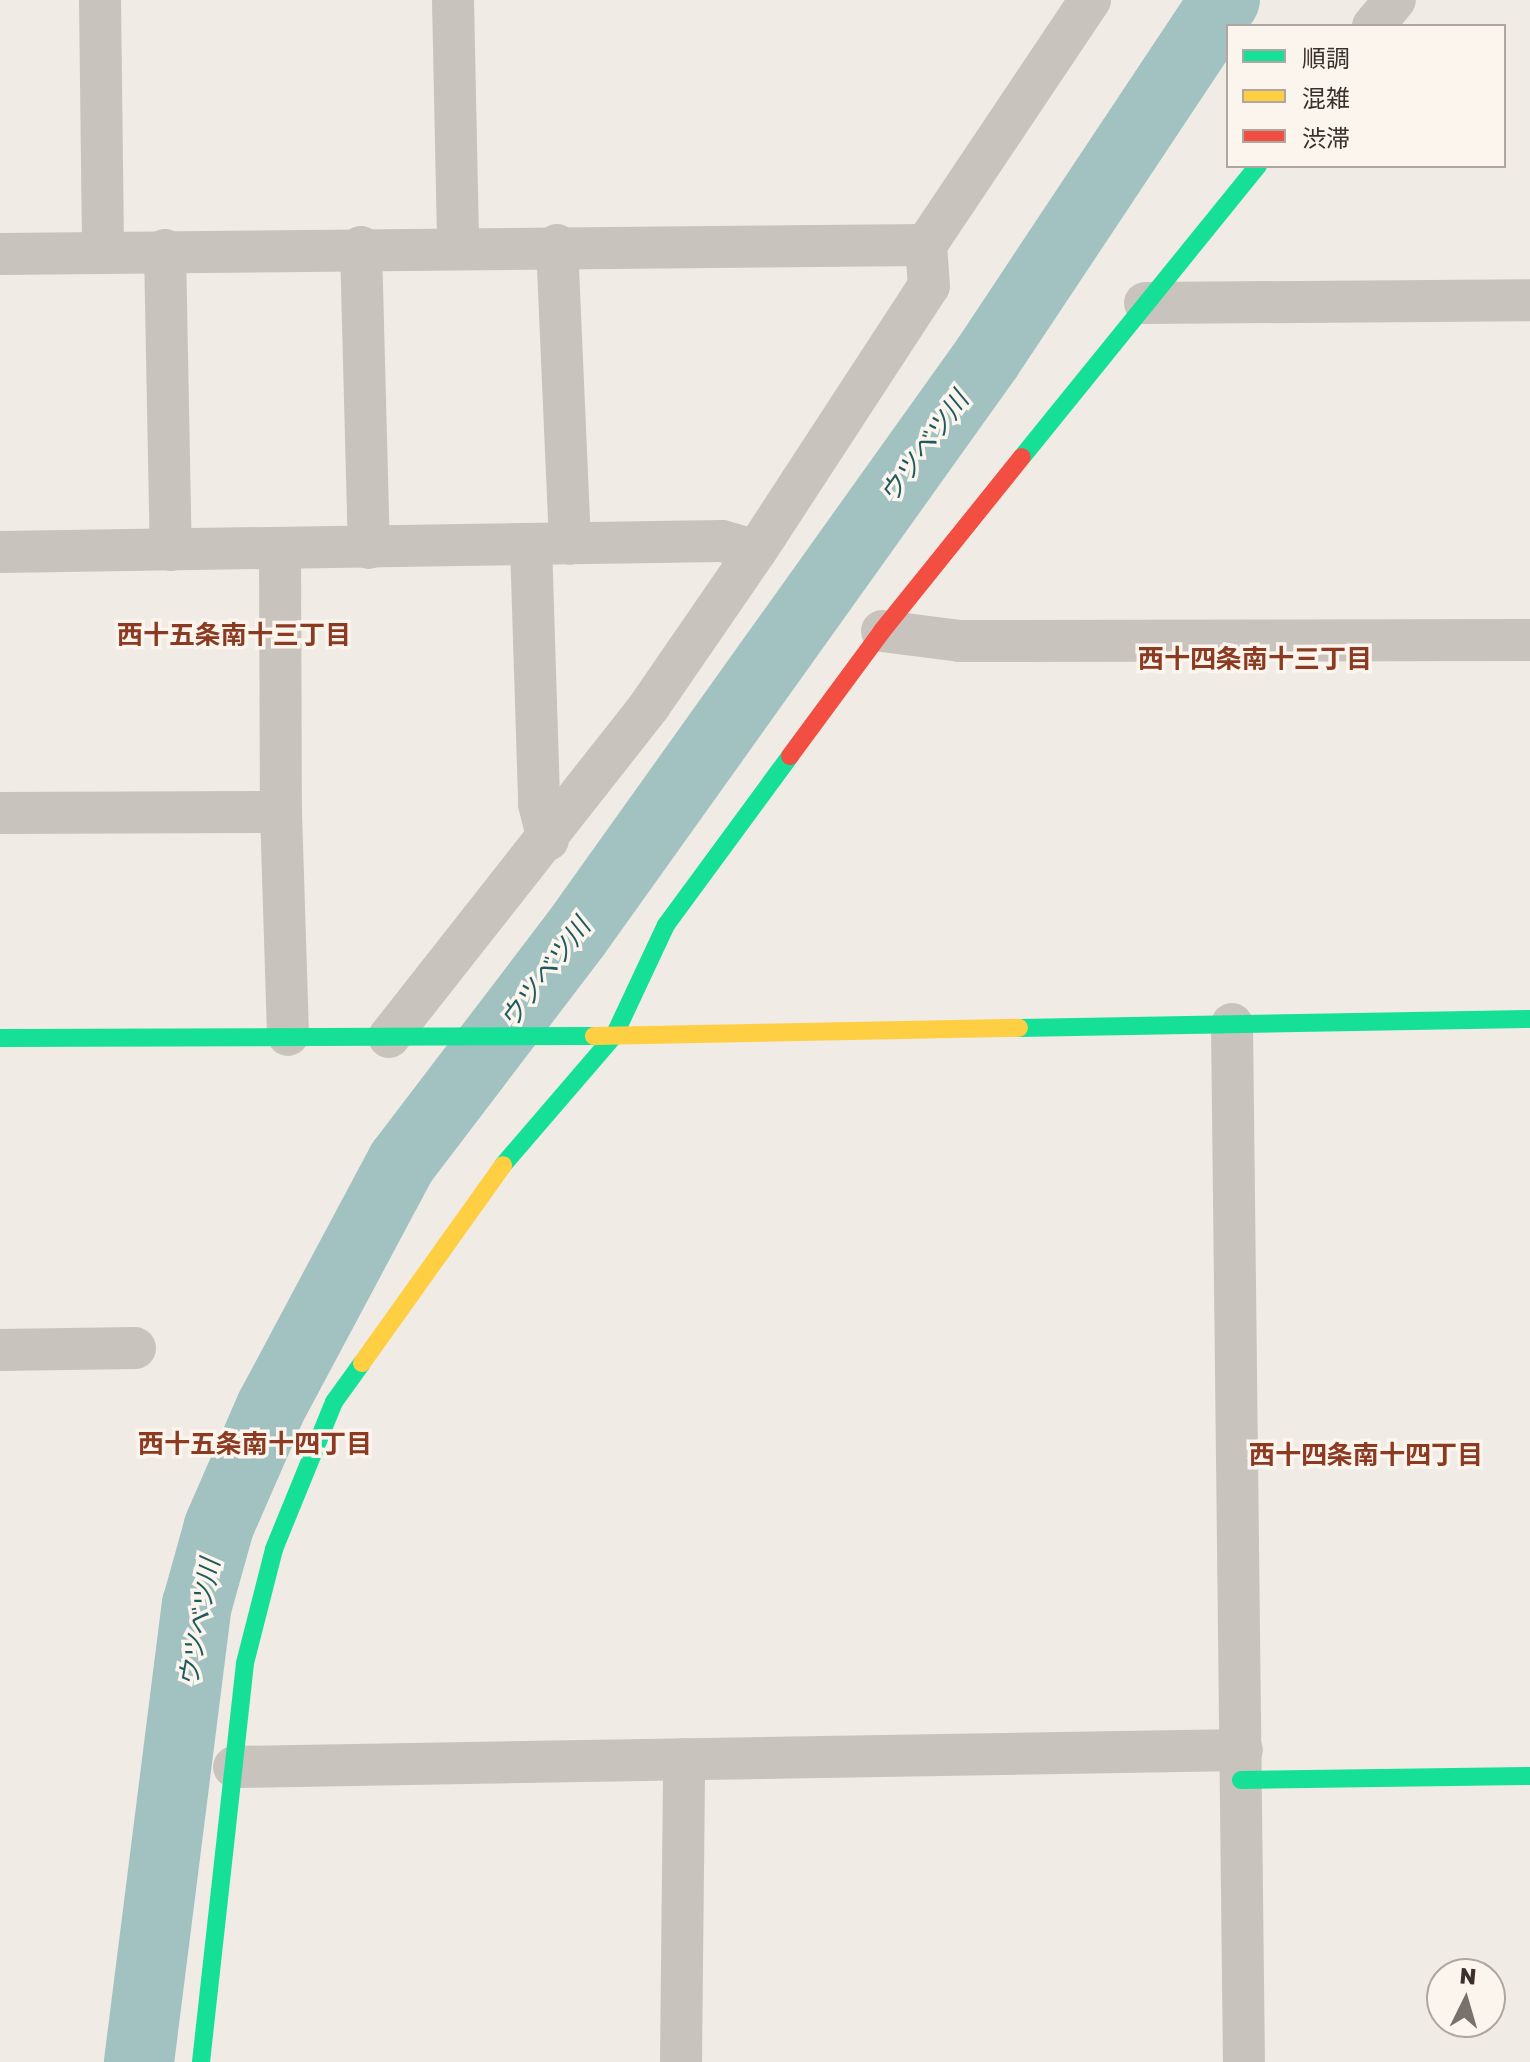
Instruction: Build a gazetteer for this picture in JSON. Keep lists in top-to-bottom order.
{
  "districts": [
    "西十五条南十三丁目",
    "西十四条南十三丁目",
    "西十五条南十四丁目",
    "西十四条南十四丁目"
  ],
  "water": ["ウツベツ川"],
  "legend": ["順調", "混雑", "渋滞"],
  "north": "top"
}
